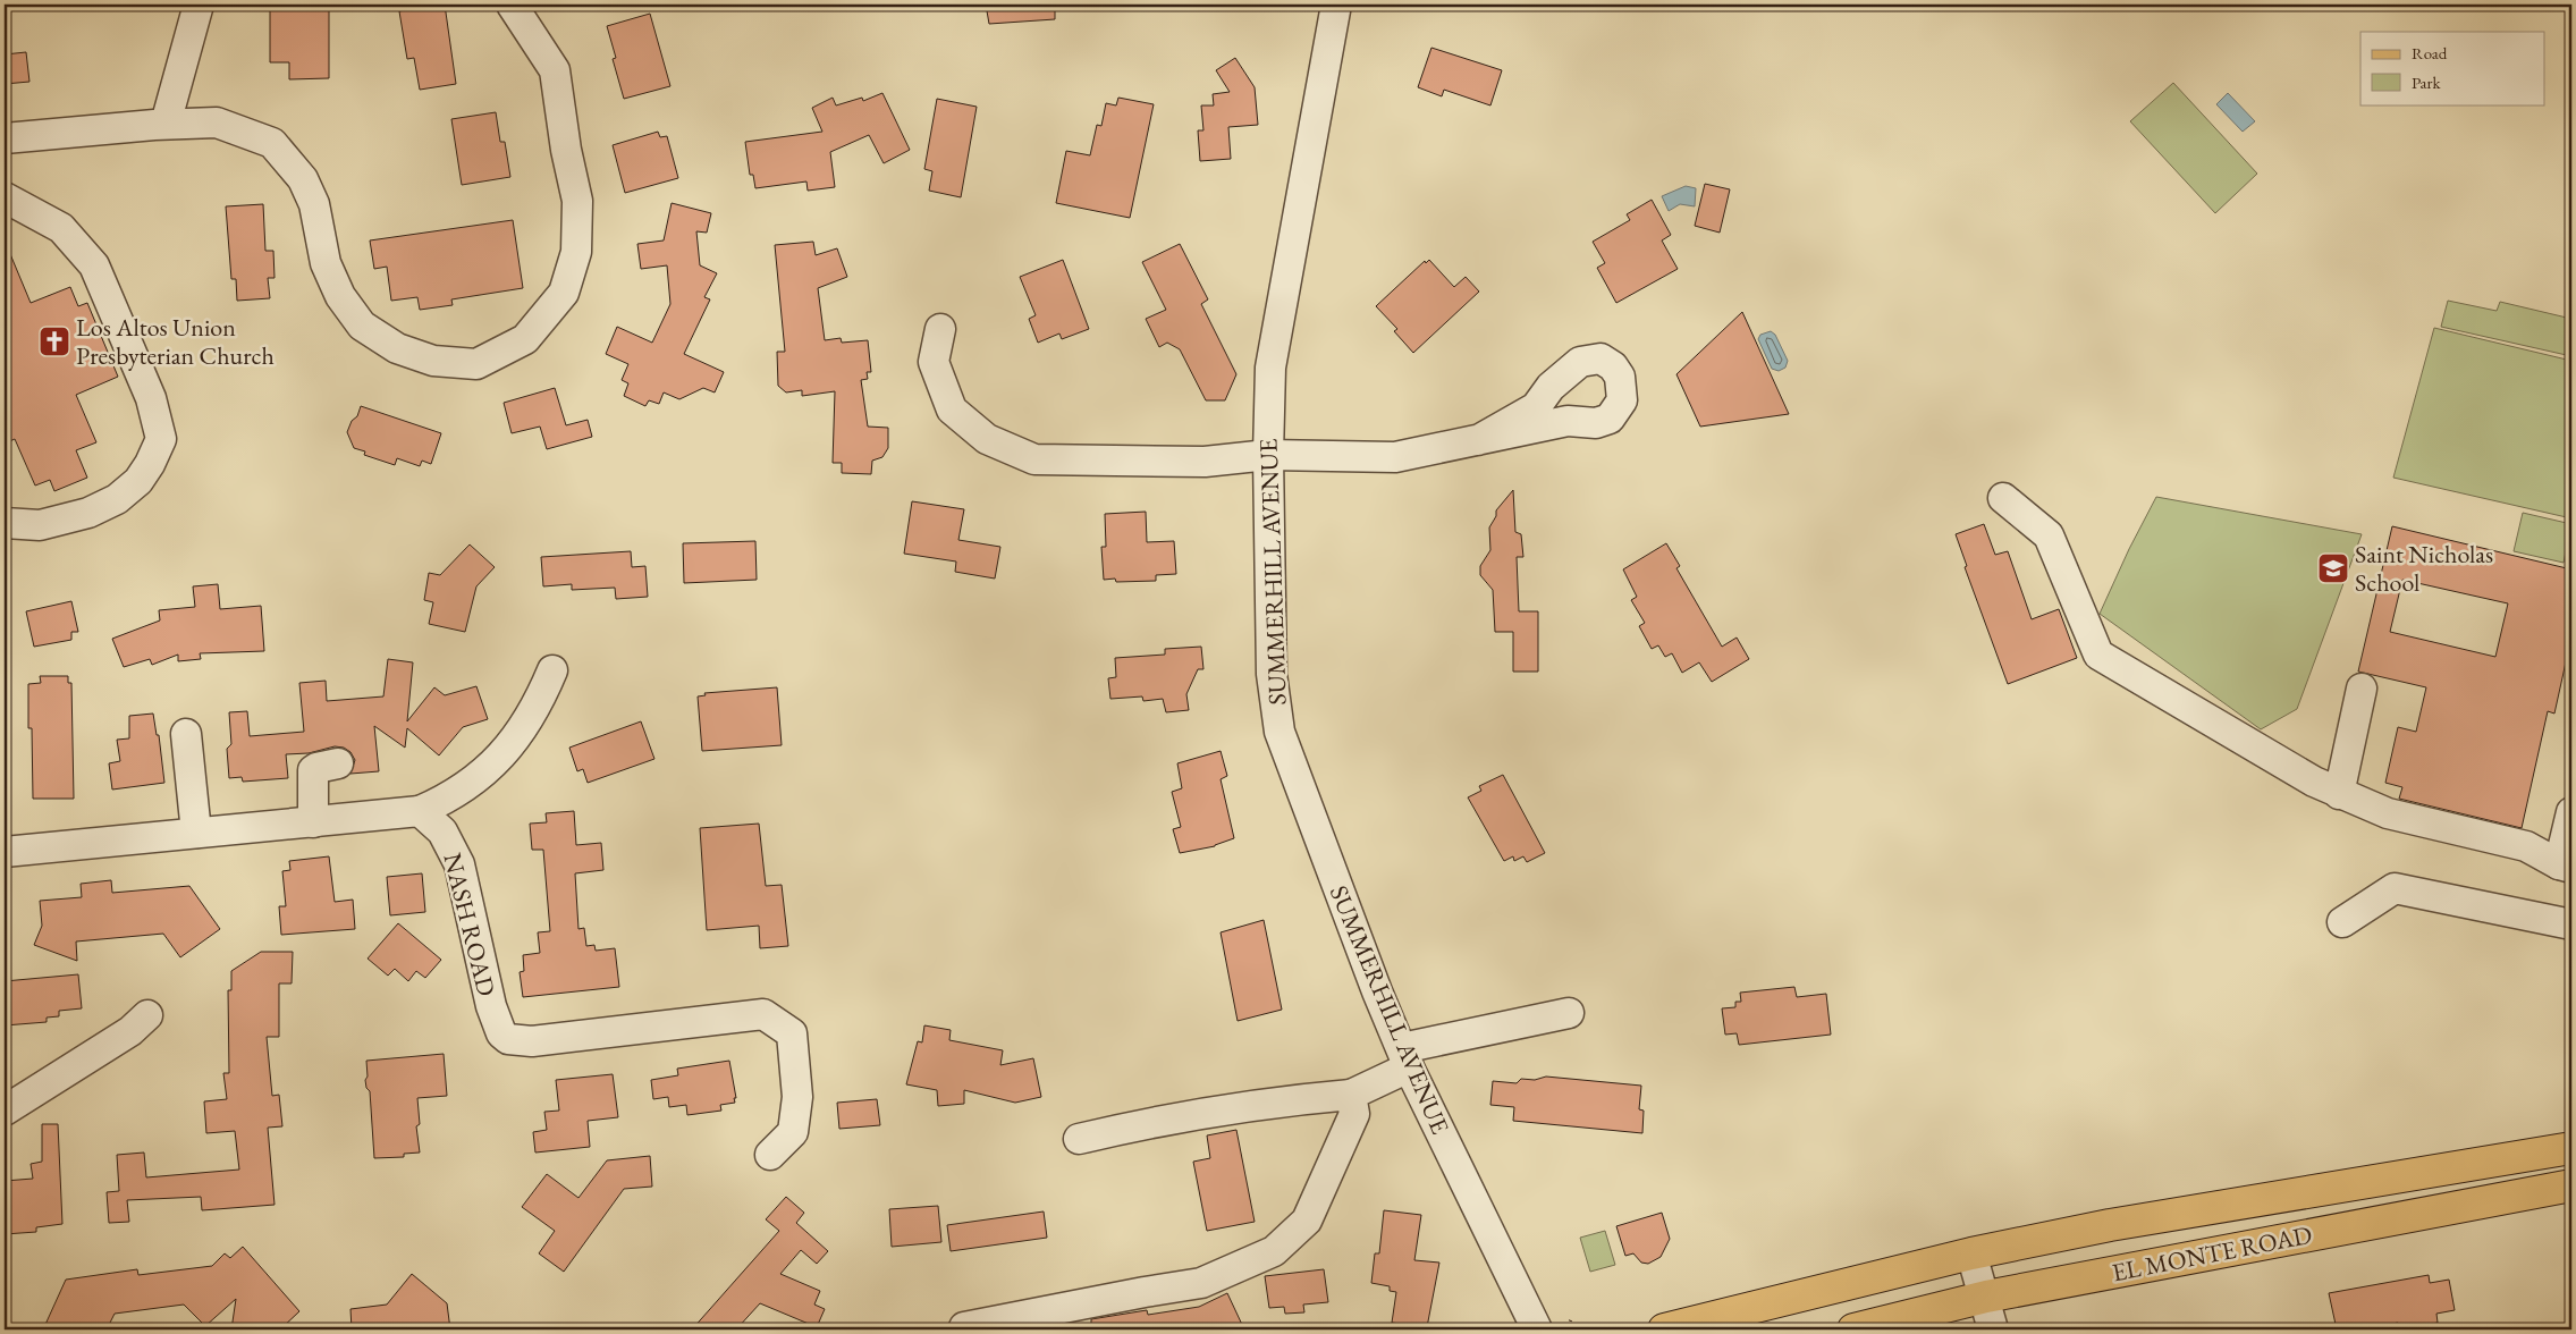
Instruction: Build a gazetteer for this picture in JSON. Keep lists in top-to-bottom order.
{
  "streets": {
    "main road": ["EL MONTE ROAD"],
    "street": ["SUMMERHILL AVENUE", "NASH ROAD"]
  },
  "places": {
    "church": ["Los Altos Union Presbyterian Church"],
    "school or university": ["Saint Nicholas School"]
  },
  "legend": ["Road", "Park"]
}
